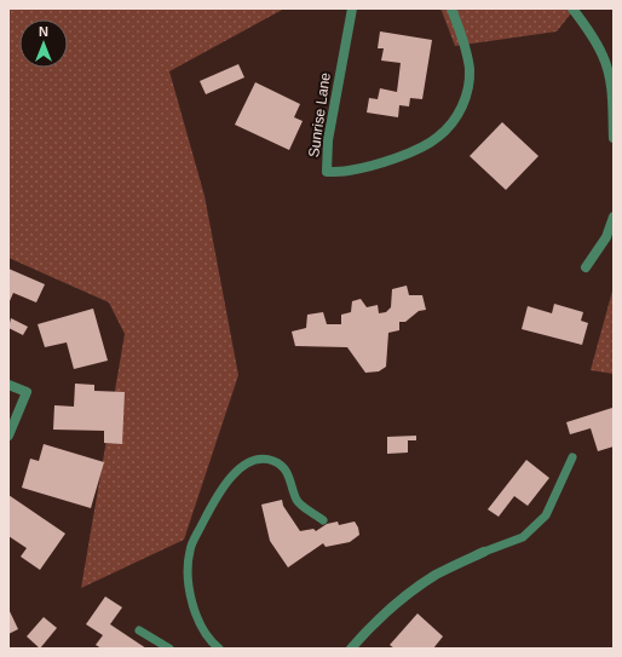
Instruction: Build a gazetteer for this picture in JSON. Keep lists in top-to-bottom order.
{
  "streets": {
    "street": ["Sunrise Lane"]
  },
  "north": "top"
}
